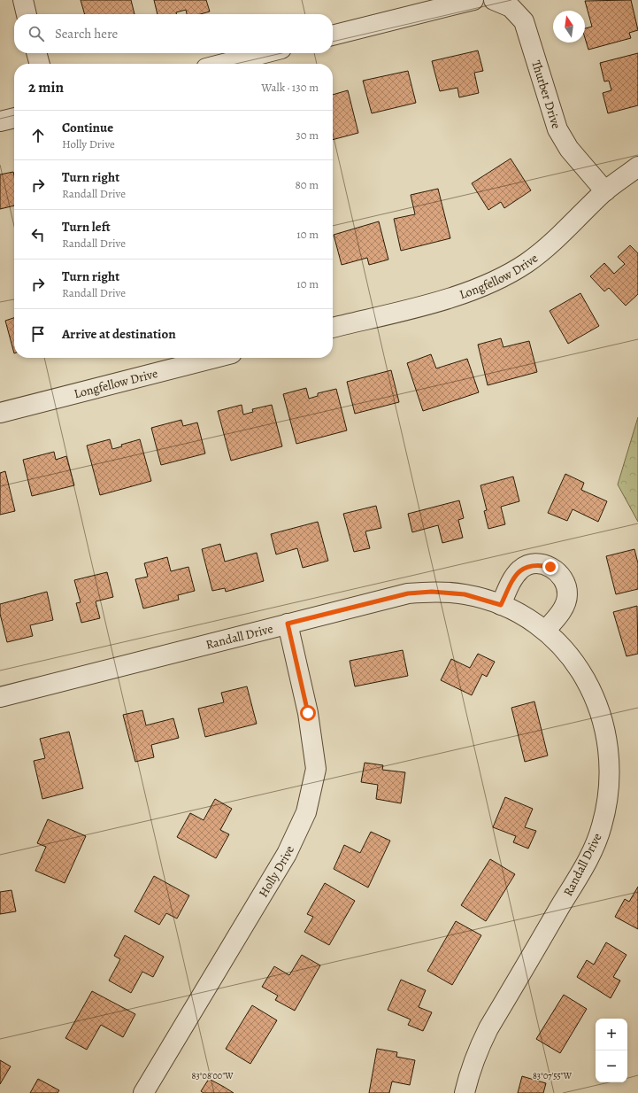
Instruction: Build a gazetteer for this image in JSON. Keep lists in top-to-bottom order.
{
  "streets": {
    "street": [
      "Thurber Drive",
      "Longfellow Drive",
      "Randall Drive",
      "Holly Drive"
    ]
  },
  "crossings": [
    ["Thurber Drive", "Longfellow Drive"],
    ["Randall Drive", "Holly Drive"]
  ],
  "north": "top",
  "page": {
    "search": "Search here",
    "heading": ["2 min", "Walk · 130 m"],
    "list": [
      ["Continue", "Holly Drive", "30 m"],
      ["Turn right", "Randall Drive", "80 m"],
      ["Turn left", "Randall Drive", "10 m"],
      ["Turn right", "Randall Drive", "10 m"],
      "Arrive at destination"
    ],
    "map_buttons": ["+", "−"]
  },
  "coordinates": ["83°08'00\"W", "83°07'55\"W"]
}
